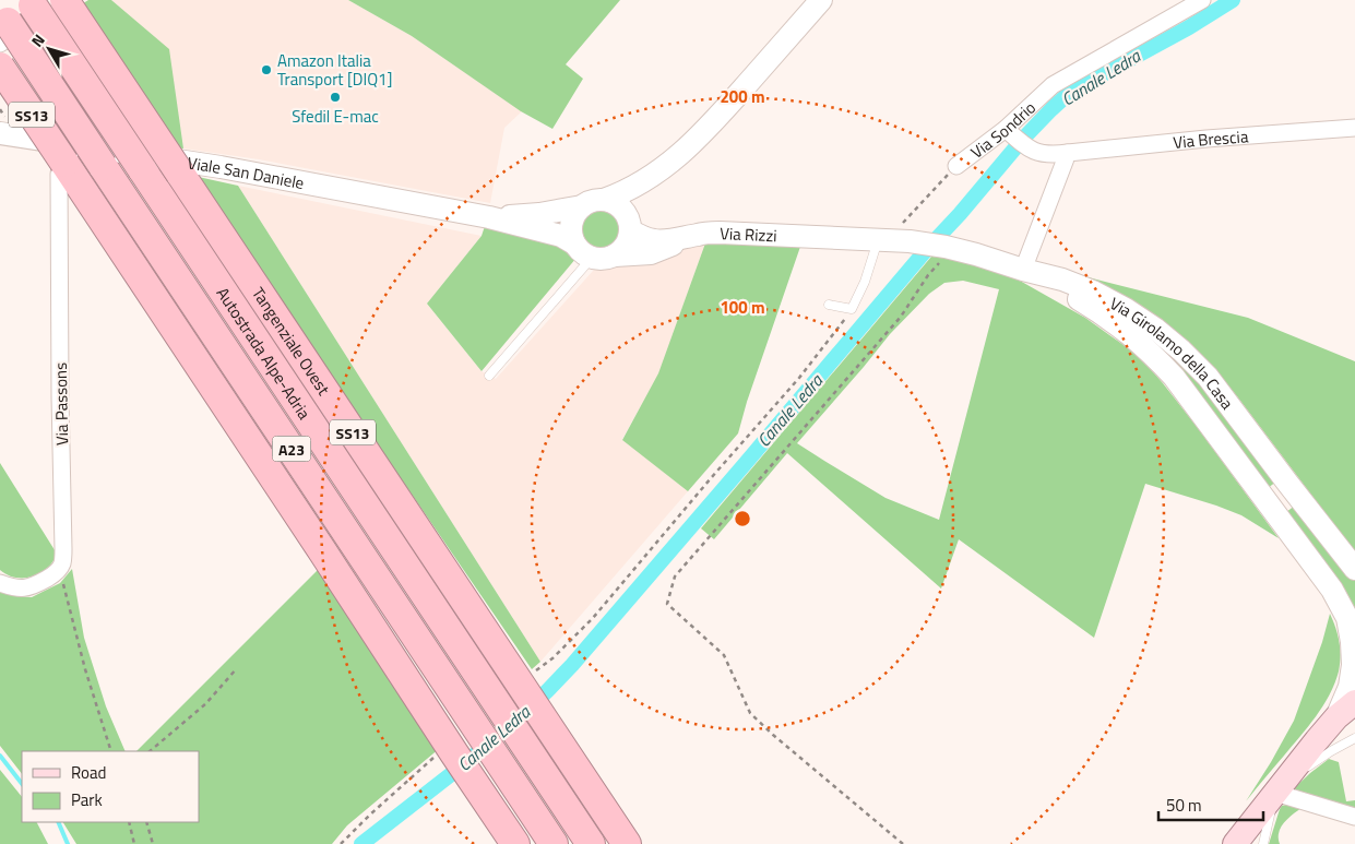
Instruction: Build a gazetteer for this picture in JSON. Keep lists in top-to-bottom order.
{
  "streets": {
    "highway": [
      "SS13",
      "Tangenziale Ovest",
      "Autostrada Alpe-Adria",
      "A23"
    ],
    "main road": ["Viale San Daniele", "Via Rizzi", "Via Girolamo della Casa"],
    "street": ["Via Sondrio", "Via Brescia", "Via Passons"]
  },
  "crossings": [
    ["SS13", "Via Passons"],
    ["Via Sondrio", "Via Brescia"],
    ["Via Sondrio", "Via Rizzi"],
    ["Via Sondrio", "Via Girolamo della Casa"],
    ["Viale San Daniele", "Via Rizzi"],
    ["Via Rizzi", "Via Girolamo della Casa"]
  ],
  "water": ["Canale Ledra"],
  "places": ["Amazon Italia Transport [DIQ1]", "Sfedil E-mac"],
  "legend": ["Road", "Park"],
  "scale_bar": "50 m",
  "north": "top left",
  "rings": ["200 m", "100 m"]
}
